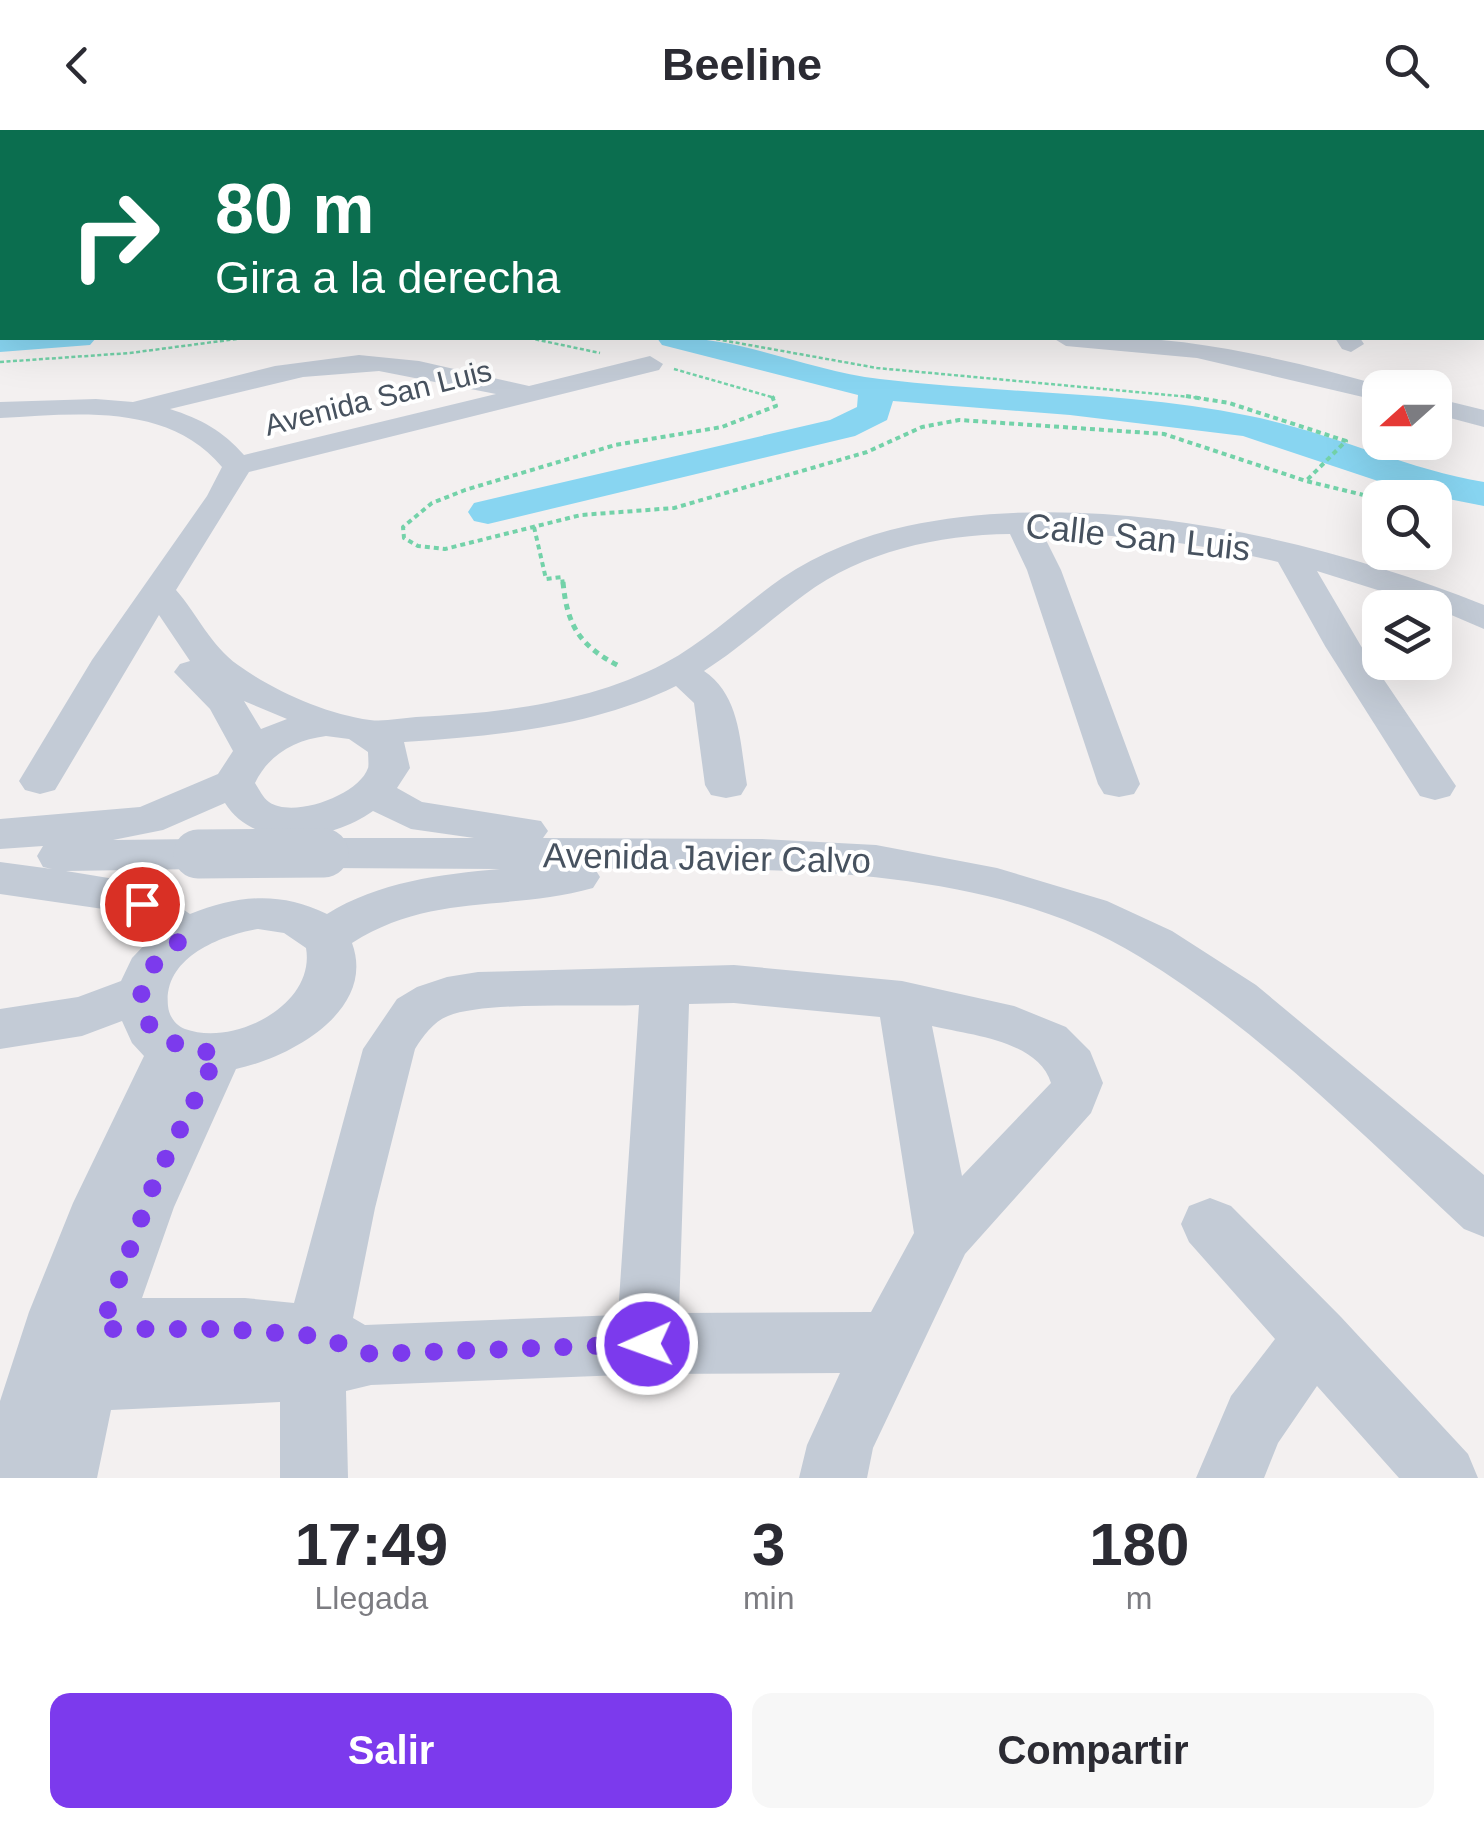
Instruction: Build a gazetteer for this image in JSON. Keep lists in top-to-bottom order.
{
  "streets": {
    "street": ["Avenida San Luis", "Calle San Luis", "Avenida Javier Calvo"]
  },
  "north": "left",
  "page": {
    "header": "Beeline",
    "turn": ["80 m", "Gira a la derecha"],
    "eta": [
      "17:49",
      "Llegada",
      "3",
      "min",
      "180",
      "m"
    ],
    "buttons": ["Salir", "Compartir"]
  }
}
